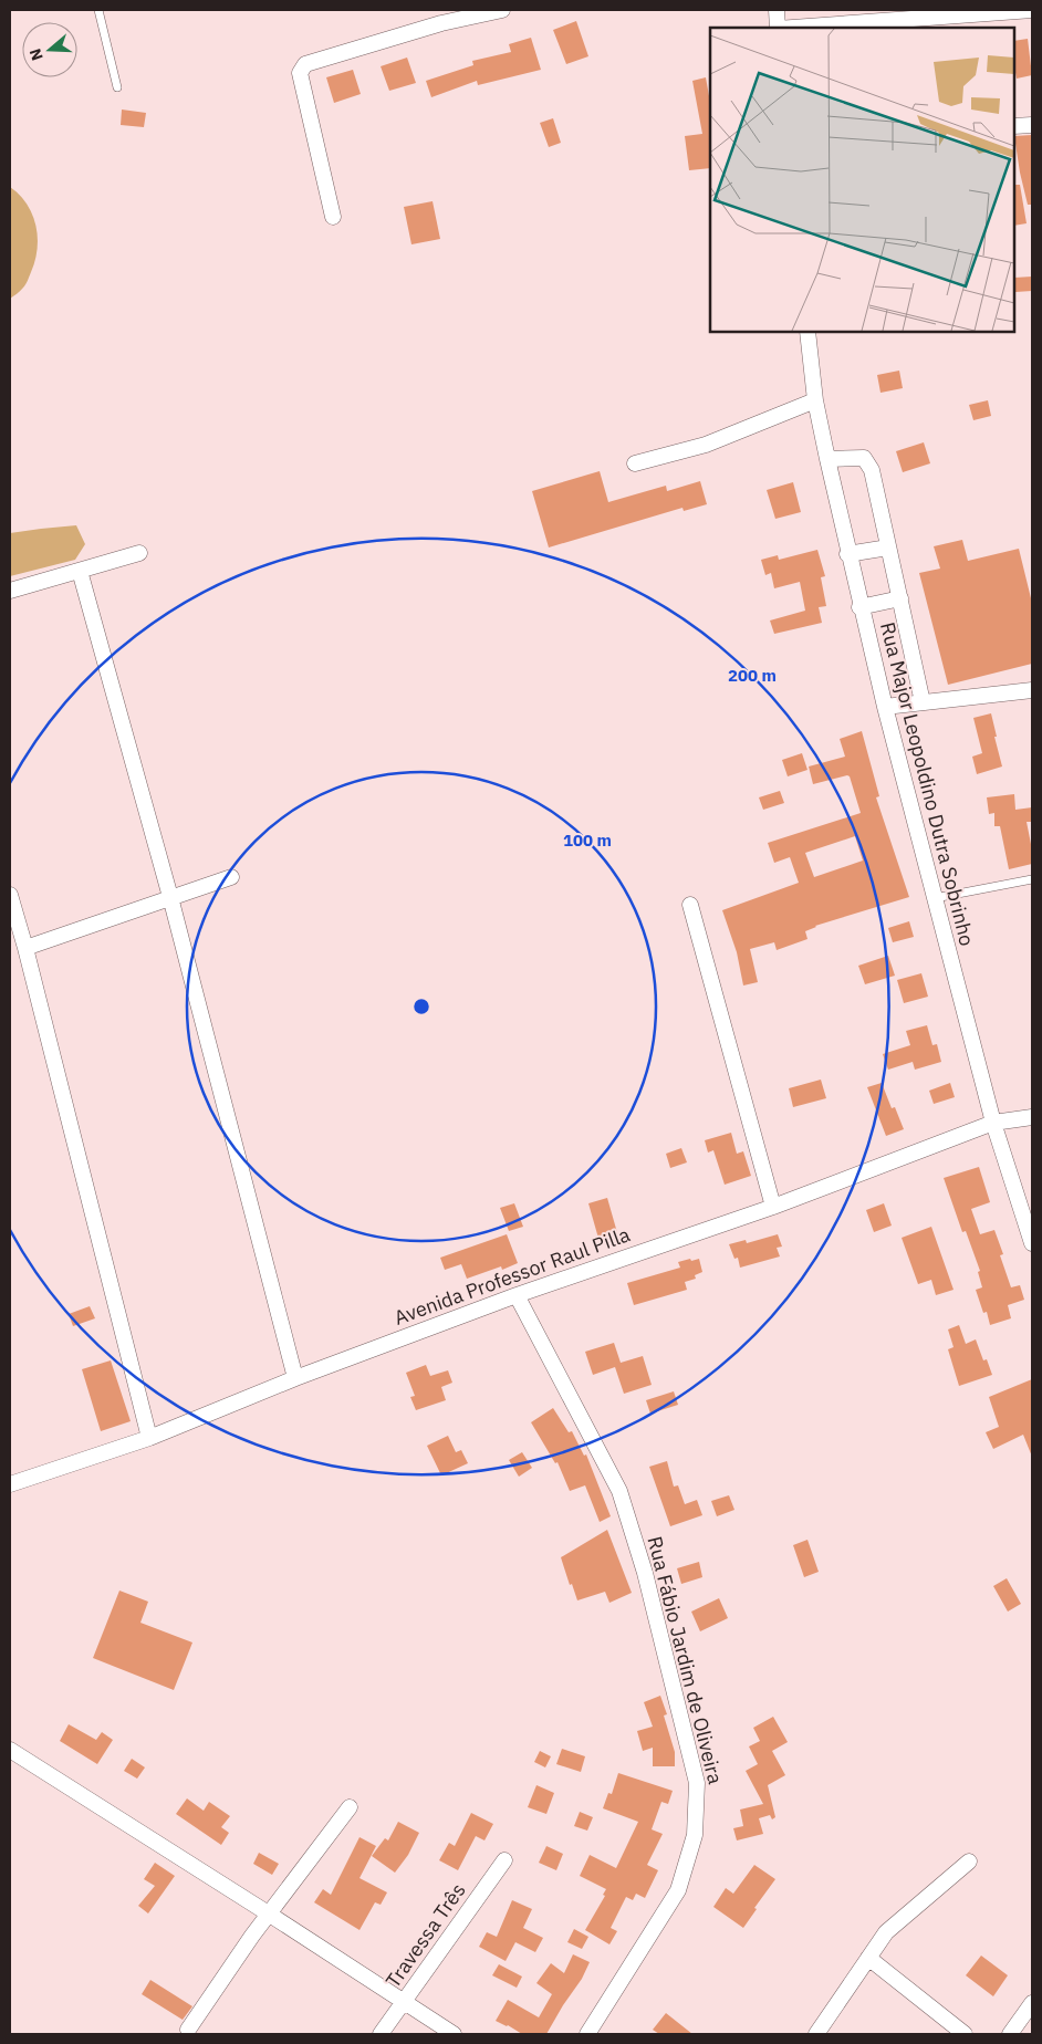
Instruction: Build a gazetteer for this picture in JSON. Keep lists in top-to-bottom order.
{
  "streets": {
    "street": [
      "Rua Major Leopoldino Dutra Sobrinho",
      "Avenida Professor Raul Pilla",
      "Rua Fábio Jardim de Oliveira",
      "Travessa Três"
    ]
  },
  "crossings": [
    ["Rua Major Leopoldino Dutra Sobrinho", "Avenida Professor Raul Pilla"],
    ["Avenida Professor Raul Pilla", "Rua Fábio Jardim de Oliveira"]
  ],
  "north": "left",
  "rings": ["200 m", "100 m"]
}
